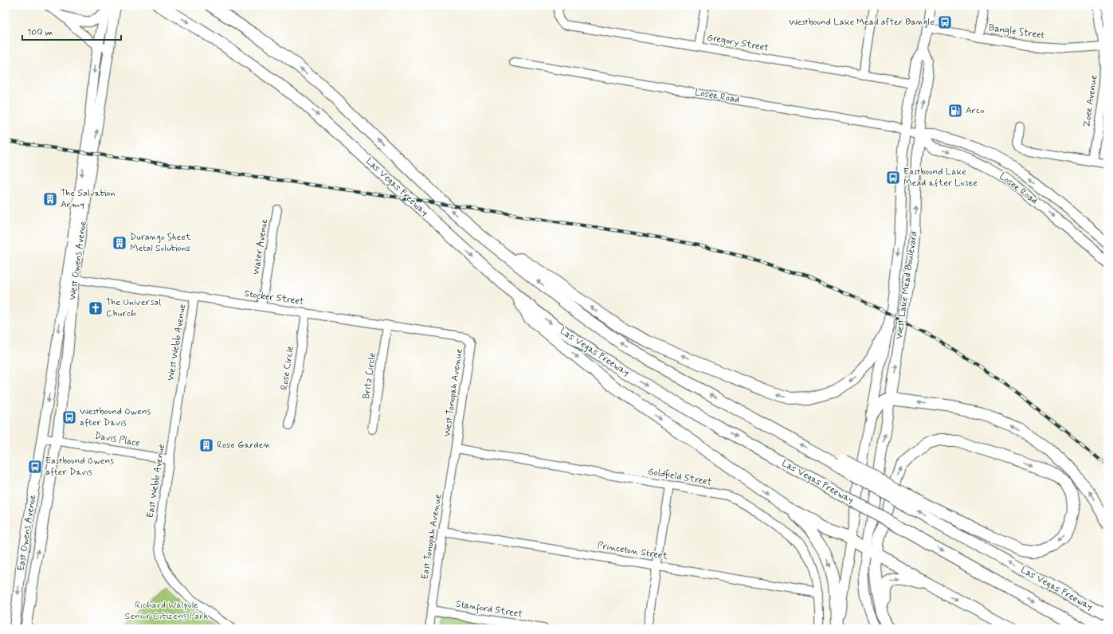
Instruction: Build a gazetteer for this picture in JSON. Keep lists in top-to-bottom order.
{
  "streets": {
    "highway": ["Las Vegas Freeway"],
    "main road": [
      "Losee Road",
      "West Owens Avenue",
      "West Lake Mead Boulevard",
      "East Owens Avenue"
    ],
    "street": [
      "Bangle Street",
      "Gregory Street",
      "Zoee Avenue",
      "Water Avenue",
      "Stocker Street",
      "West Webb Avenue",
      "Rose Circle",
      "Britz Circle",
      "West Tonopah Avenue",
      "Davis Place",
      "Goldfield Street",
      "East Webb Avenue",
      "East Tonopah Avenue",
      "Princeton Street",
      "Stanford Street"
    ]
  },
  "crossings": [
    ["Bangle Street", "Zoee Avenue"],
    ["Bangle Street", "West Lake Mead Boulevard"],
    ["Gregory Street", "West Lake Mead Boulevard"],
    ["Losee Road", "West Lake Mead Boulevard"],
    ["Water Avenue", "Stocker Street"],
    ["West Owens Avenue", "Stocker Street"],
    ["West Owens Avenue", "Davis Place"],
    ["West Owens Avenue", "East Owens Avenue"],
    ["Stocker Street", "West Webb Avenue"],
    ["Stocker Street", "Rose Circle"],
    ["Stocker Street", "Britz Circle"],
    ["Stocker Street", "West Tonopah Avenue"],
    ["West Webb Avenue", "East Webb Avenue"],
    ["West Tonopah Avenue", "Goldfield Street"],
    ["West Tonopah Avenue", "East Tonopah Avenue"],
    ["Davis Place", "East Webb Avenue"],
    ["Davis Place", "East Owens Avenue"],
    ["Goldfield Street", "East Tonopah Avenue"],
    ["Goldfield Street", "Princeton Street"],
    ["East Tonopah Avenue", "Princeton Street"],
    ["East Tonopah Avenue", "Stanford Street"]
  ],
  "parks": ["Richard Walpole Senior Citizens Park"],
  "places": {
    "bus stop": [
      "Westbound Lake Mead after Bangle",
      "Eastbound Lake Mead after Losee",
      "Westbound Owens after Davis",
      "Eastbound Owens after Davis"
    ],
    "fuel station": ["Arco"],
    "building": ["The Salvation Army", "Durango Sheet Metal Solutions", "Rose Garden"],
    "church": ["The Universal Church"]
  },
  "scale_bar": "100 m"
}
